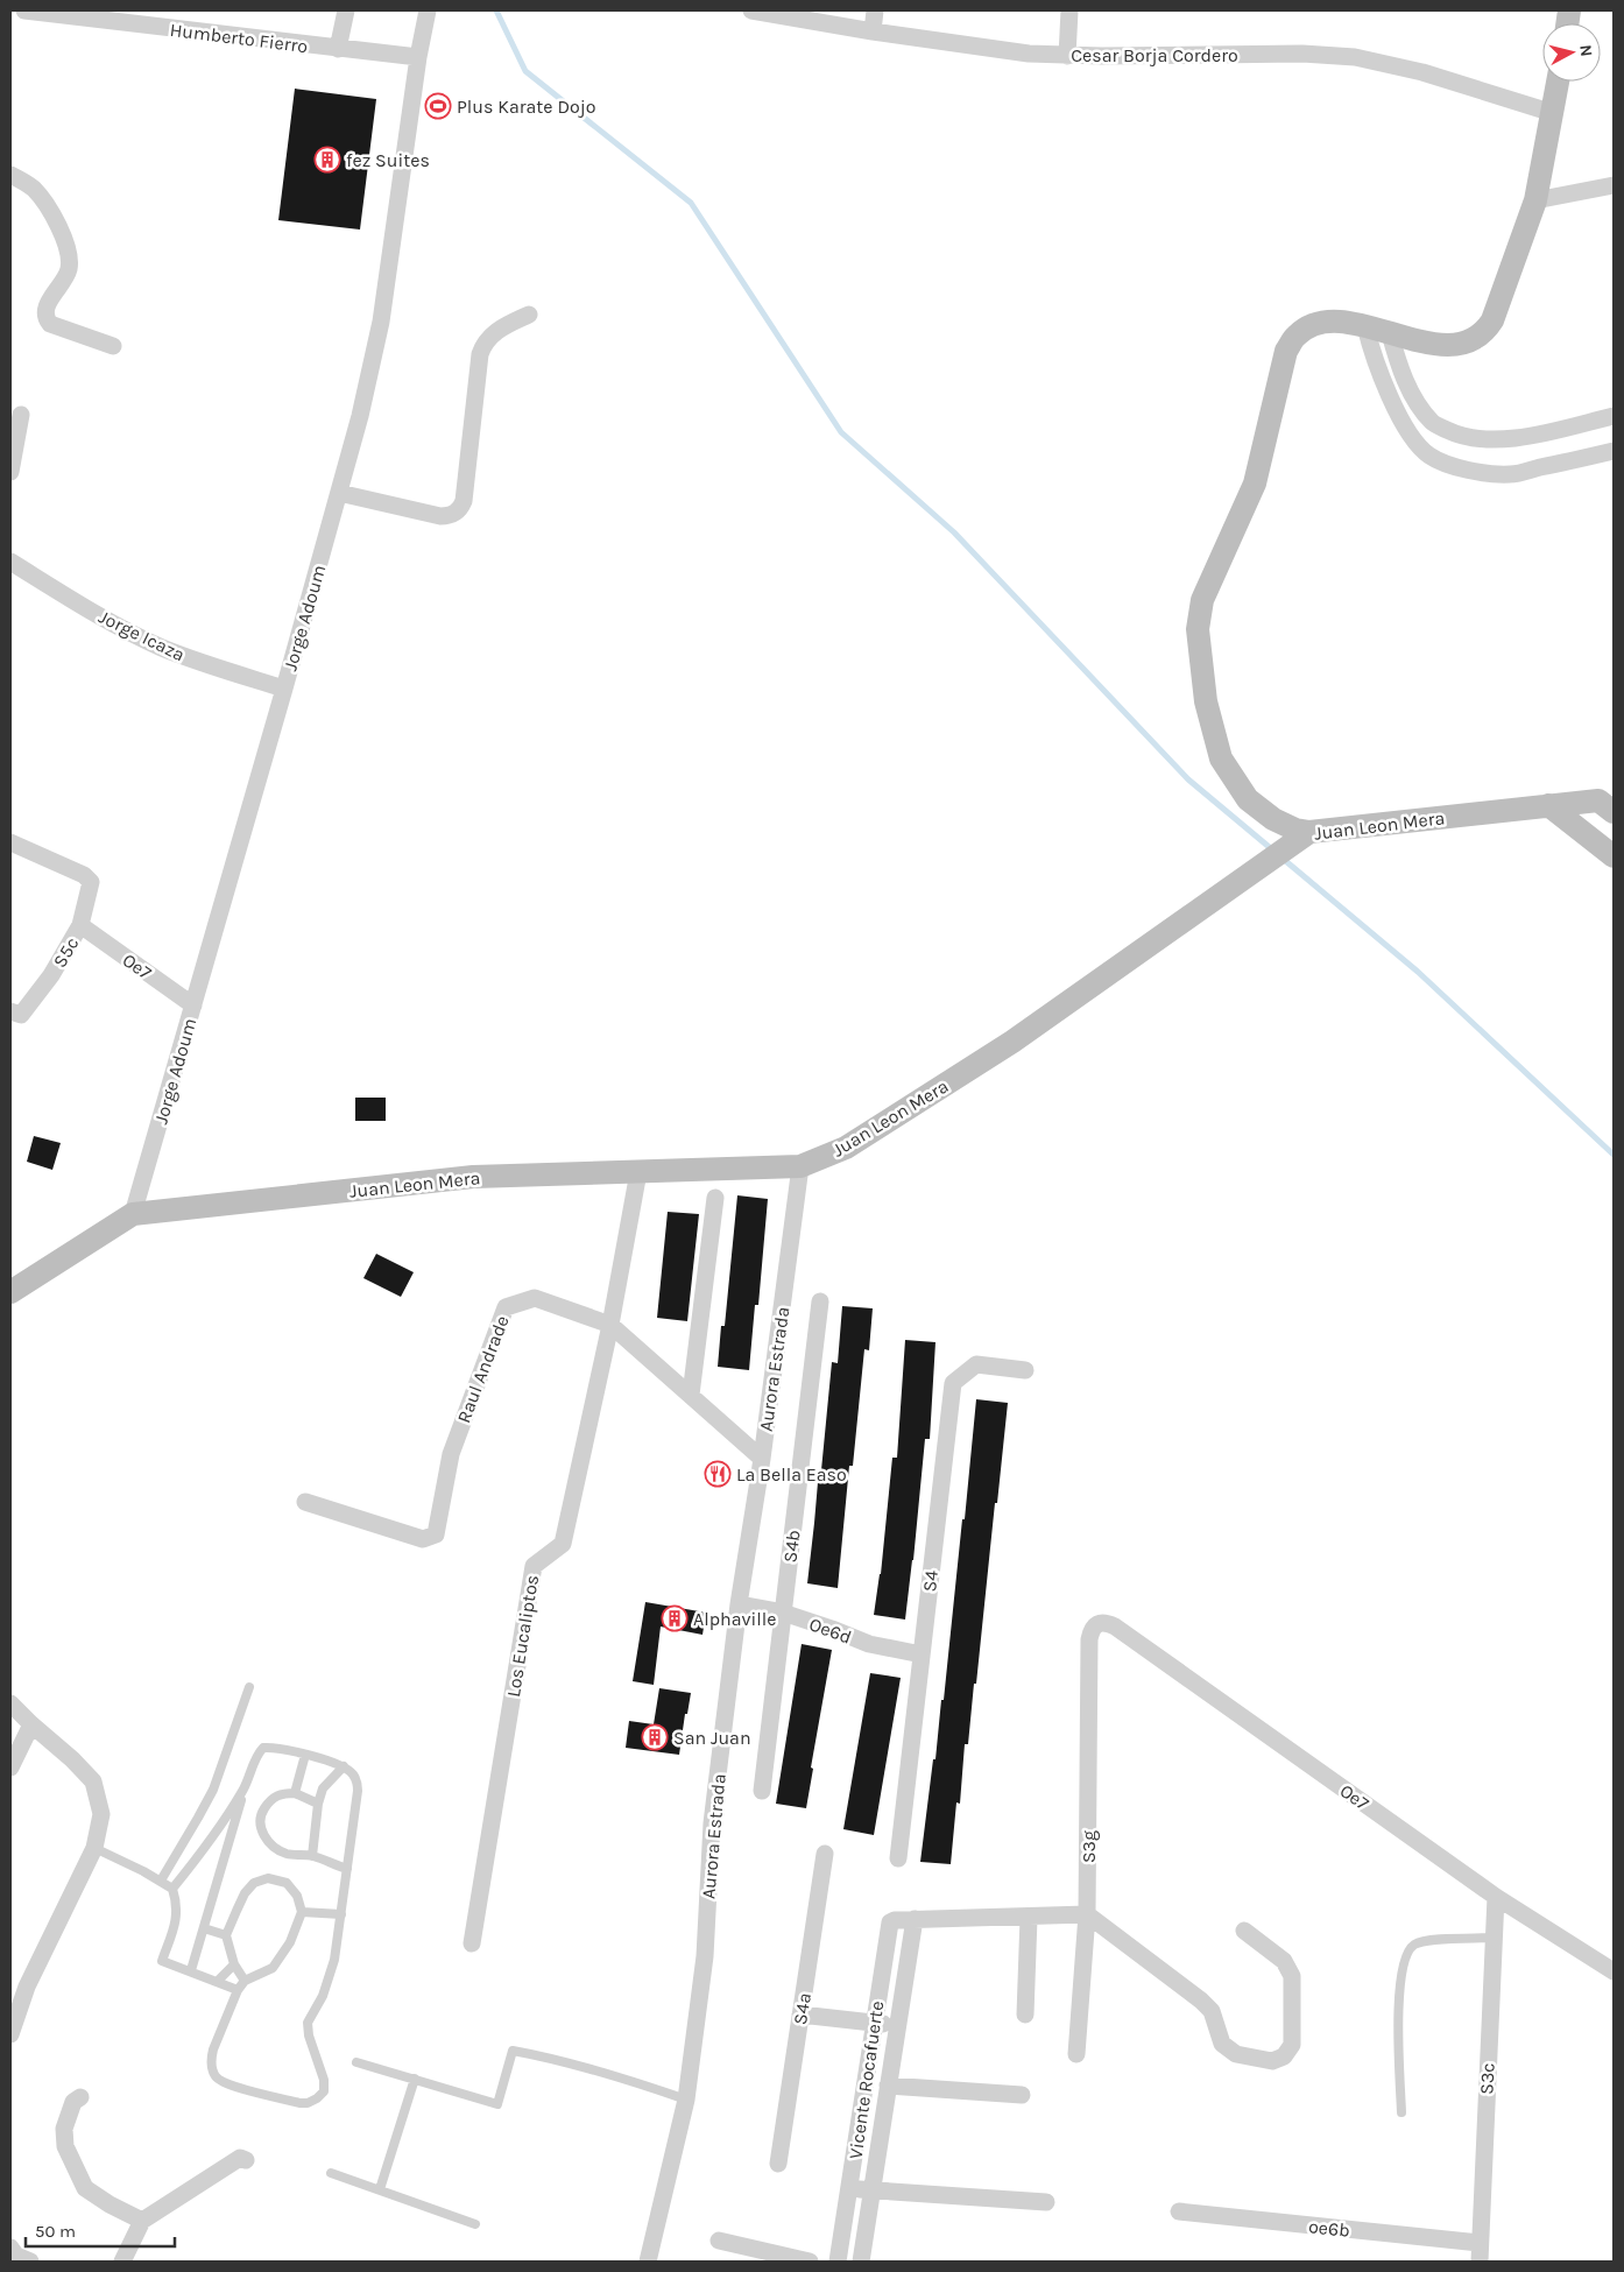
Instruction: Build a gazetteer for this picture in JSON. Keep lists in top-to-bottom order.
{
  "streets": {
    "street": [
      "Humberto Fierro",
      "Cesar Borja Cordero",
      "Jorge Adoum",
      "Jorge Icaza",
      "Juan Leon Mera",
      "S5c",
      "Oe7",
      "Raul Andrade",
      "Aurora Estrada",
      "S4b",
      "S4",
      "Oe6d",
      "Los Eucaliptos",
      "S3g",
      "S4a",
      "S3c",
      "Vicente Rocafuerte",
      "oe6b"
    ]
  },
  "crossings": [
    ["Humberto Fierro", "Jorge Adoum"],
    ["Jorge Adoum", "Jorge Icaza"],
    ["Jorge Adoum", "Juan Leon Mera"],
    ["Jorge Adoum", "Oe7"],
    ["Juan Leon Mera", "Aurora Estrada"],
    ["Juan Leon Mera", "Los Eucaliptos"],
    ["S5c", "Oe7"],
    ["Oe7", "S3g"],
    ["Oe7", "S3c"],
    ["Raul Andrade", "Aurora Estrada"],
    ["Raul Andrade", "Los Eucaliptos"],
    ["Aurora Estrada", "Oe6d"],
    ["S4b", "Oe6d"],
    ["S4", "Oe6d"],
    ["S3g", "Vicente Rocafuerte"],
    ["S3c", "oe6b"]
  ],
  "places": {
    "sports": ["Plus Karate Dojo"],
    "building": ["fez Suites", "Alphaville", "San Juan"],
    "restaurant": ["La Bella Easo"]
  },
  "scale_bar": "50 m",
  "north": "right"
}
